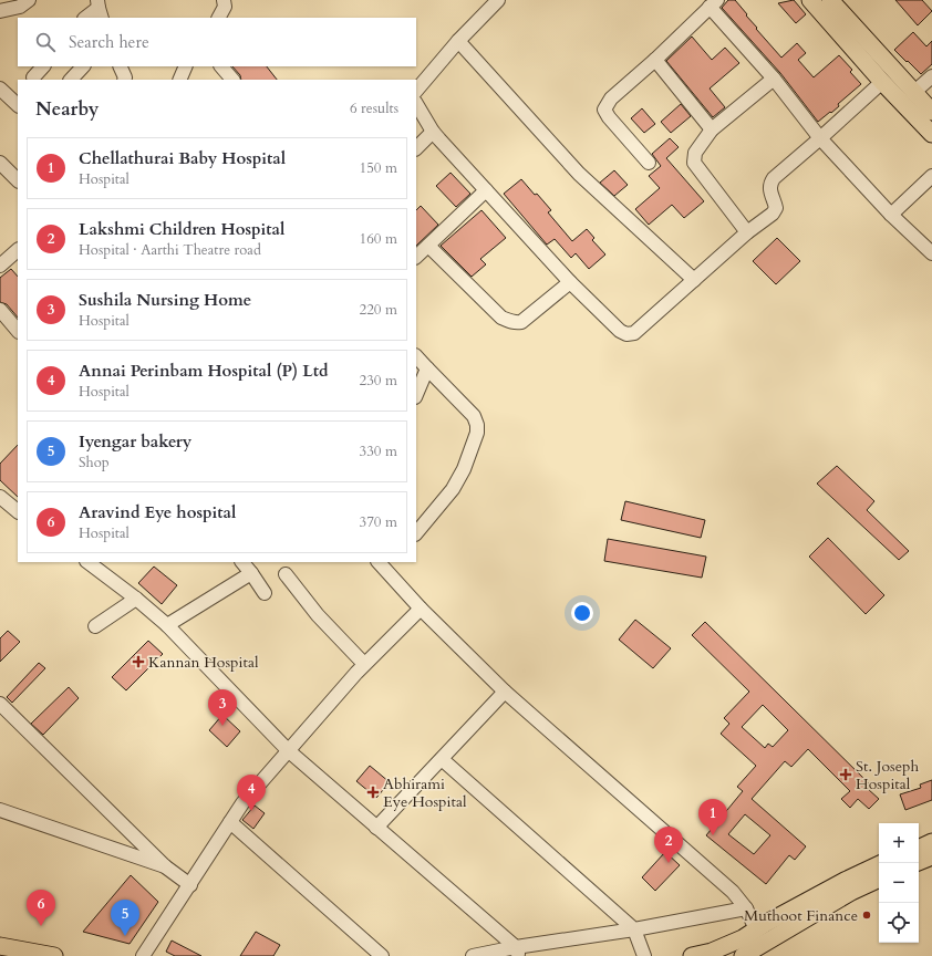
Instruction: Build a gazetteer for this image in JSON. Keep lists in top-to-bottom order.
{
  "places": {
    "health": ["Kannan Hospital", "St. Joseph Hospital", "Abhirami Eye Hospital"],
    "other": ["Muthoot Finance"]
  },
  "page": {
    "search": "Search here",
    "heading": ["Nearby", "6 results"],
    "list": [
      {
        "mark": "1",
        "name": "Chellathurai Baby Hospital",
        "note": "Hospital",
        "value": "150 m"
      },
      {
        "mark": "2",
        "name": "Lakshmi Children Hospital",
        "note": "Hospital · Aarthi Theatre road",
        "value": "160 m"
      },
      {
        "mark": "3",
        "name": "Sushila Nursing Home",
        "note": "Hospital",
        "value": "220 m"
      },
      {
        "mark": "4",
        "name": "Annai Perinbam Hospital (P) Ltd",
        "note": "Hospital",
        "value": "230 m"
      },
      {
        "mark": "5",
        "name": "Iyengar bakery",
        "note": "Shop",
        "value": "330 m"
      },
      {
        "mark": "6",
        "name": "Aravind Eye hospital",
        "note": "Hospital",
        "value": "370 m"
      }
    ],
    "pins": [
      "3",
      "4",
      "1",
      "2",
      "6",
      "5"
    ],
    "map_buttons": ["+", "−"]
  }
}
